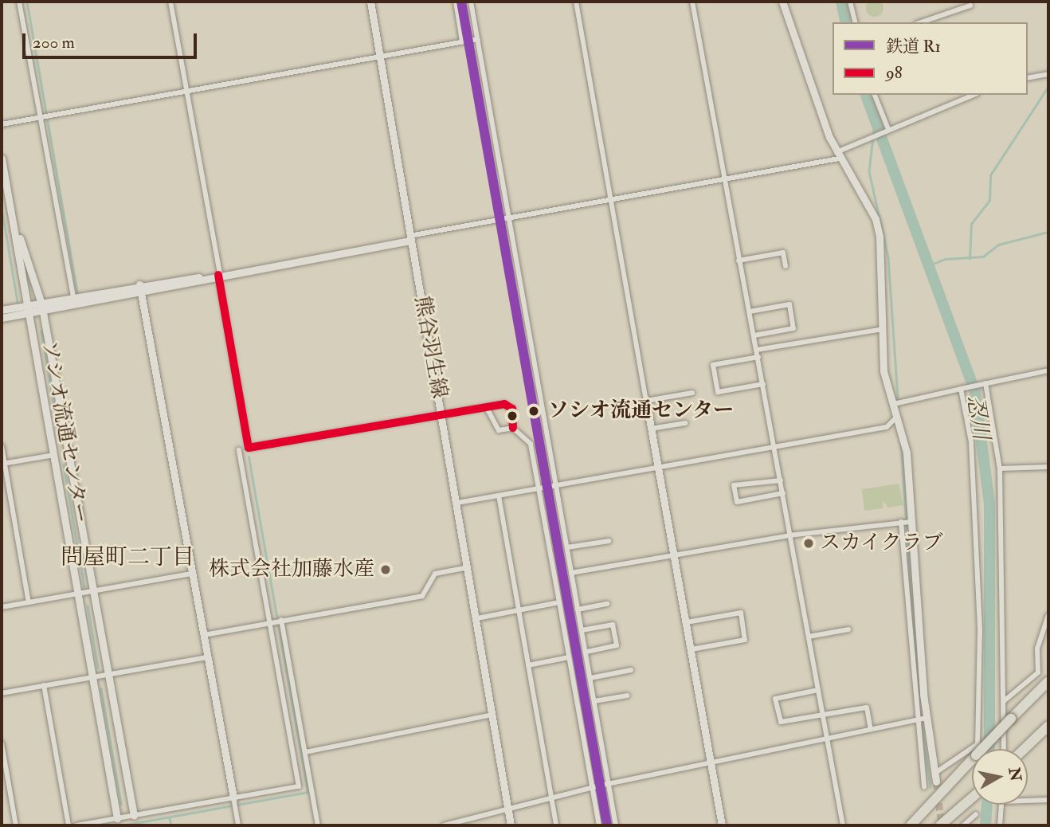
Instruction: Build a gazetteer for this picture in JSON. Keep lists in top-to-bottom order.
{
  "streets": {
    "street": ["熊谷羽生線", "ソシオ流通センター"]
  },
  "districts": ["問屋町二丁目"],
  "water": ["忍川"],
  "places": ["ソシオ流通センター", "スカイクラブ", "株式会社加藤水産"],
  "lines": ["rail line R1", "transit line 98"],
  "legend": ["鉄道 R1", "98"],
  "scale_bar": "200 m",
  "north": "right"
}
